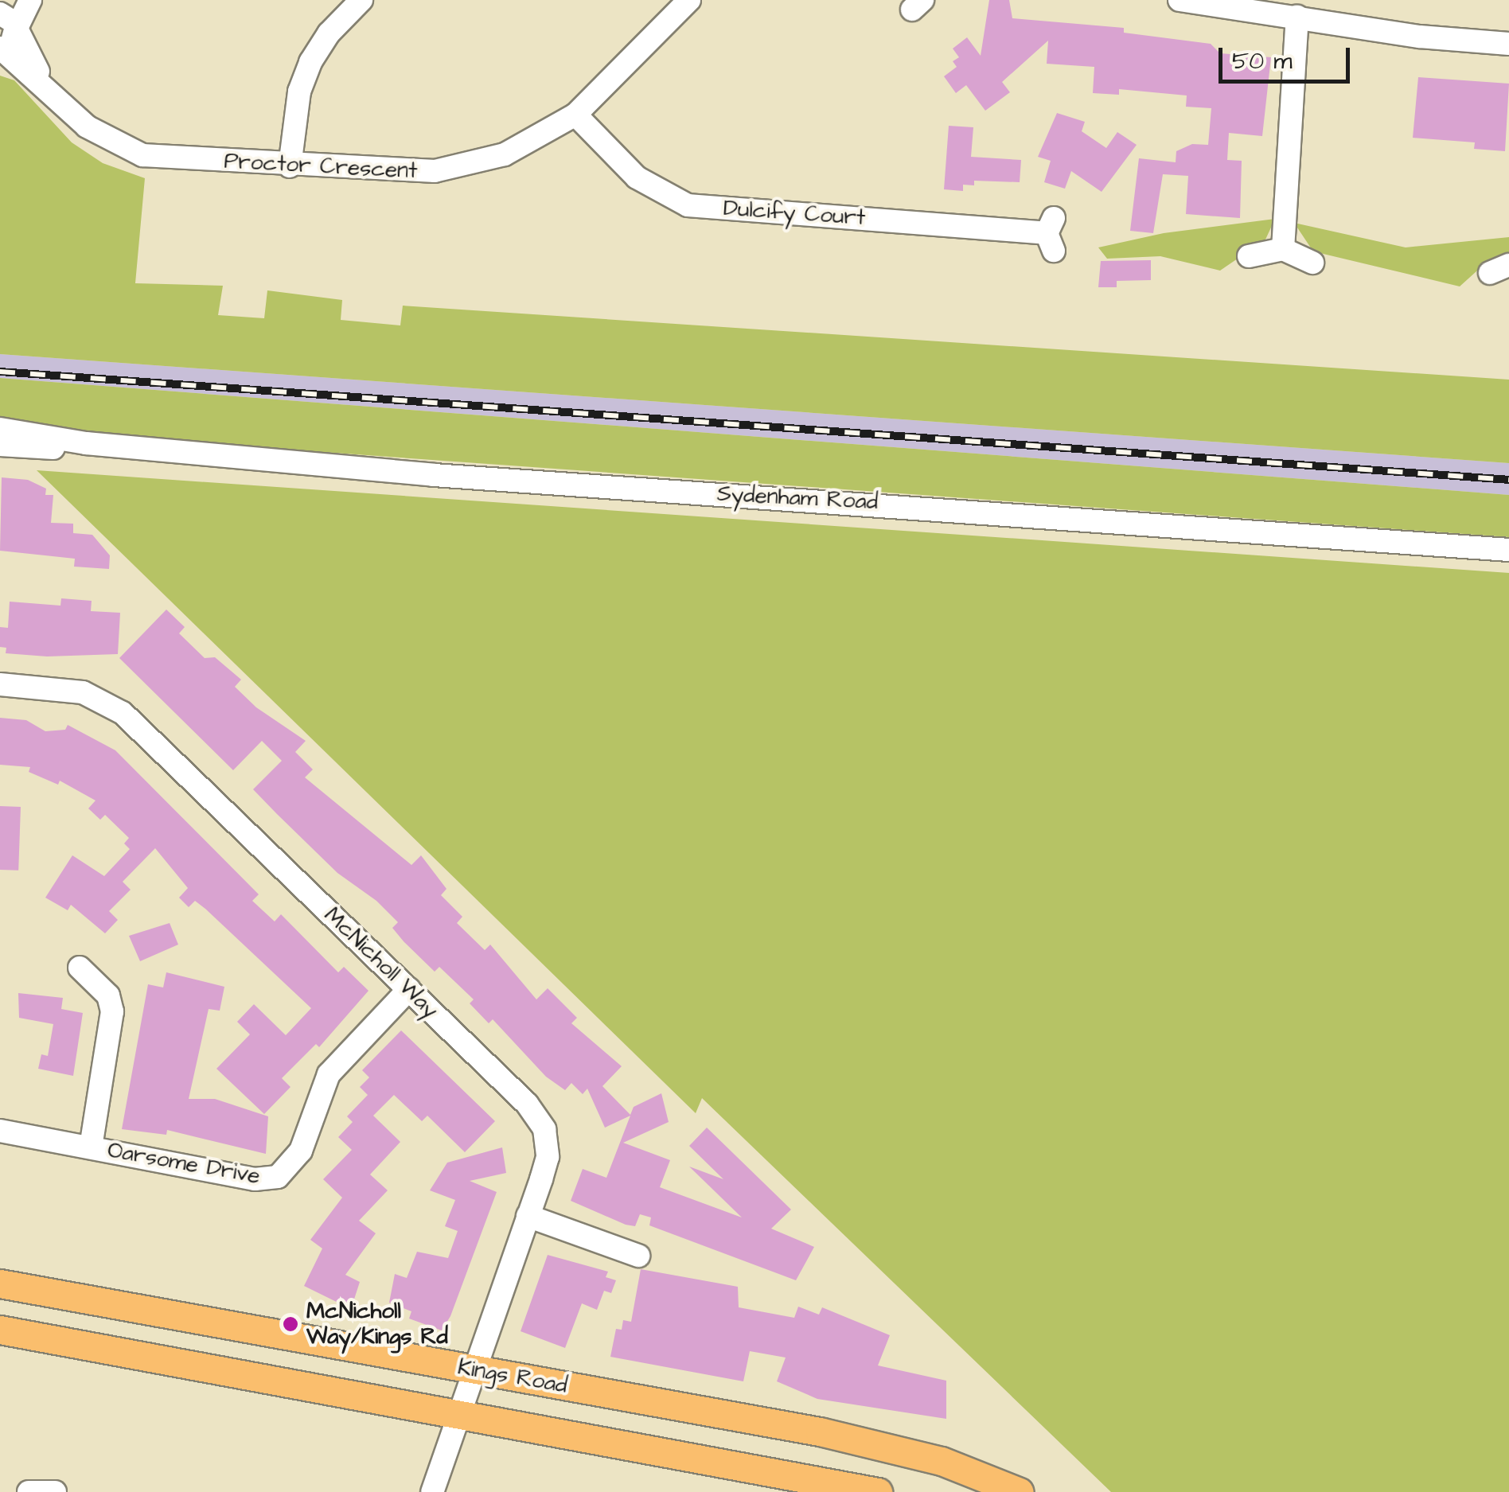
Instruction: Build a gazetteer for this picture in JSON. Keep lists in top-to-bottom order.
{
  "streets": {
    "main road": ["Kings Road"],
    "street": [
      "Proctor Crescent",
      "Dulcify Court",
      "Sydenham Road",
      "McNicholl Way",
      "Oarsome Drive"
    ]
  },
  "crossings": [
    ["Proctor Crescent", "Dulcify Court"],
    ["McNicholl Way", "Oarsome Drive"],
    ["McNicholl Way", "Kings Road"]
  ],
  "places": ["McNicholl Way/Kings Rd"],
  "scale_bar": "50 m"
}
